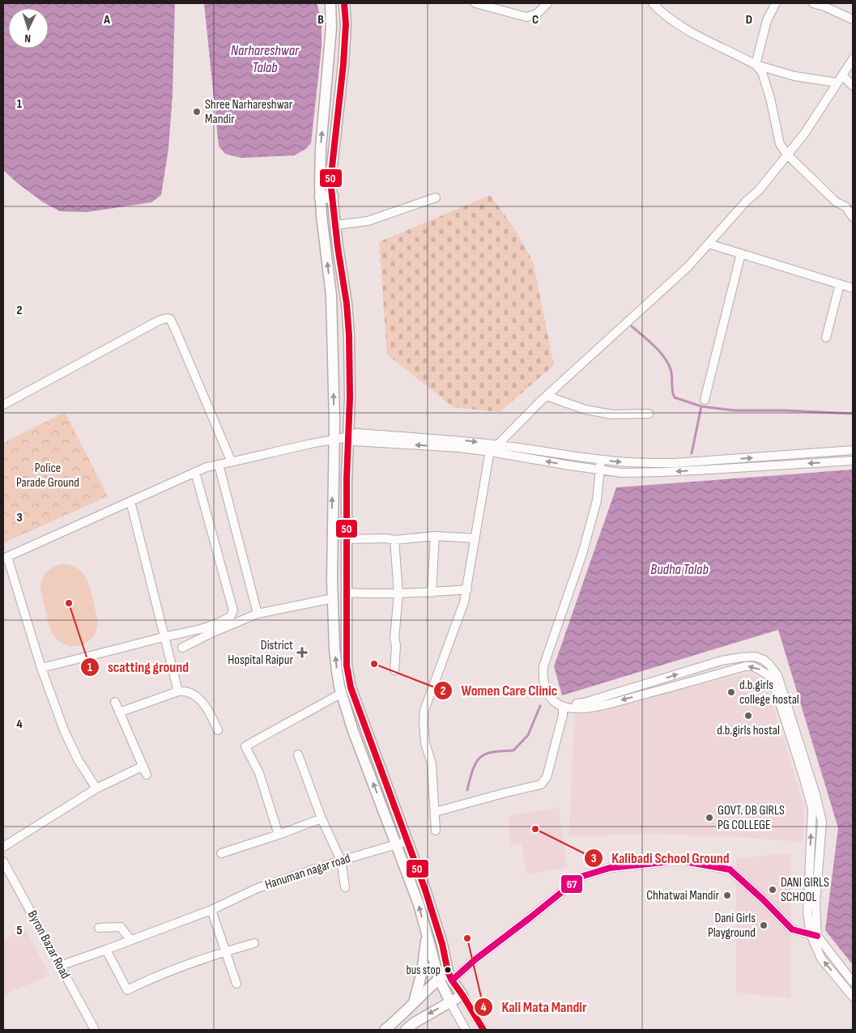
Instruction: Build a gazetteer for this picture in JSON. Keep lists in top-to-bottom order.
{
  "streets": {
    "street": ["Hanuman nagar road", "Byron Bazar Road"]
  },
  "crossings": [
    ["Hanuman nagar road", "Byron Bazar Road"]
  ],
  "water": ["Narhareshwar Talab", "Budha Talab"],
  "parks": ["Police Parade Ground"],
  "places": {
    "other": [
      "Shree Narhareshwar Mandir",
      "scatting ground",
      "Women Care Clinic",
      "d.b.girls college hostal",
      "d.b.girls hostal",
      "GOVT. DB GIRLS PG COLLEGE",
      "Kalibadi School Ground",
      "DANI GIRLS SCHOOL",
      "Chhatwai Mandir",
      "Dani Girls Playground",
      "Kali Mata Mandir",
      "bus stop"
    ],
    "health": ["District Hospital Raipur"]
  },
  "lines": ["transit line 50", "transit line 67"],
  "north": "bottom",
  "grid": {
    "columns": [
      "A",
      "B",
      "C",
      "D"
    ],
    "rows": [
      "1",
      "2",
      "3",
      "4",
      "5"
    ]
  }
}
